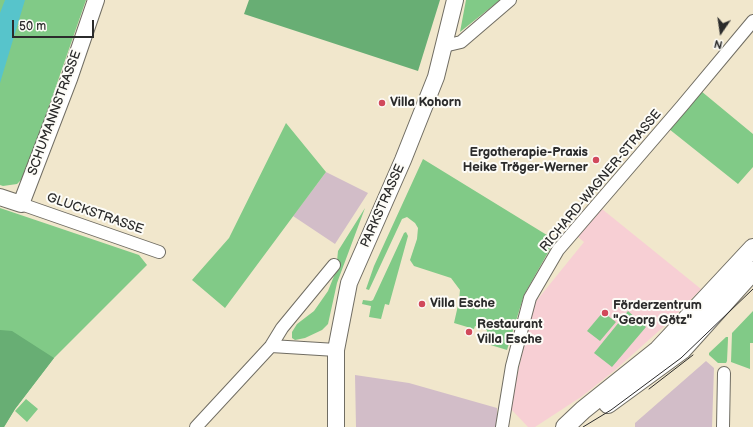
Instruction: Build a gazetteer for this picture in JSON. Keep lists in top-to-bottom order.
{
  "streets": {
    "street": [
      "SCHUMANNSTRASSE",
      "RICHARD-WAGNER-STRASSE",
      "PARKSTRASSE",
      "GLUCKSTRASSE"
    ]
  },
  "crossings": [
    ["SCHUMANNSTRASSE", "GLUCKSTRASSE"]
  ],
  "places": [
    "Villa Kohorn",
    "Ergotherapie-Praxis Heike Tröger-Werner",
    "Villa Esche",
    "Förderzentrum \"Georg Götz\"",
    "Restaurant Villa Esche"
  ],
  "scale_bar": "50 m",
  "north": "bottom"
}
